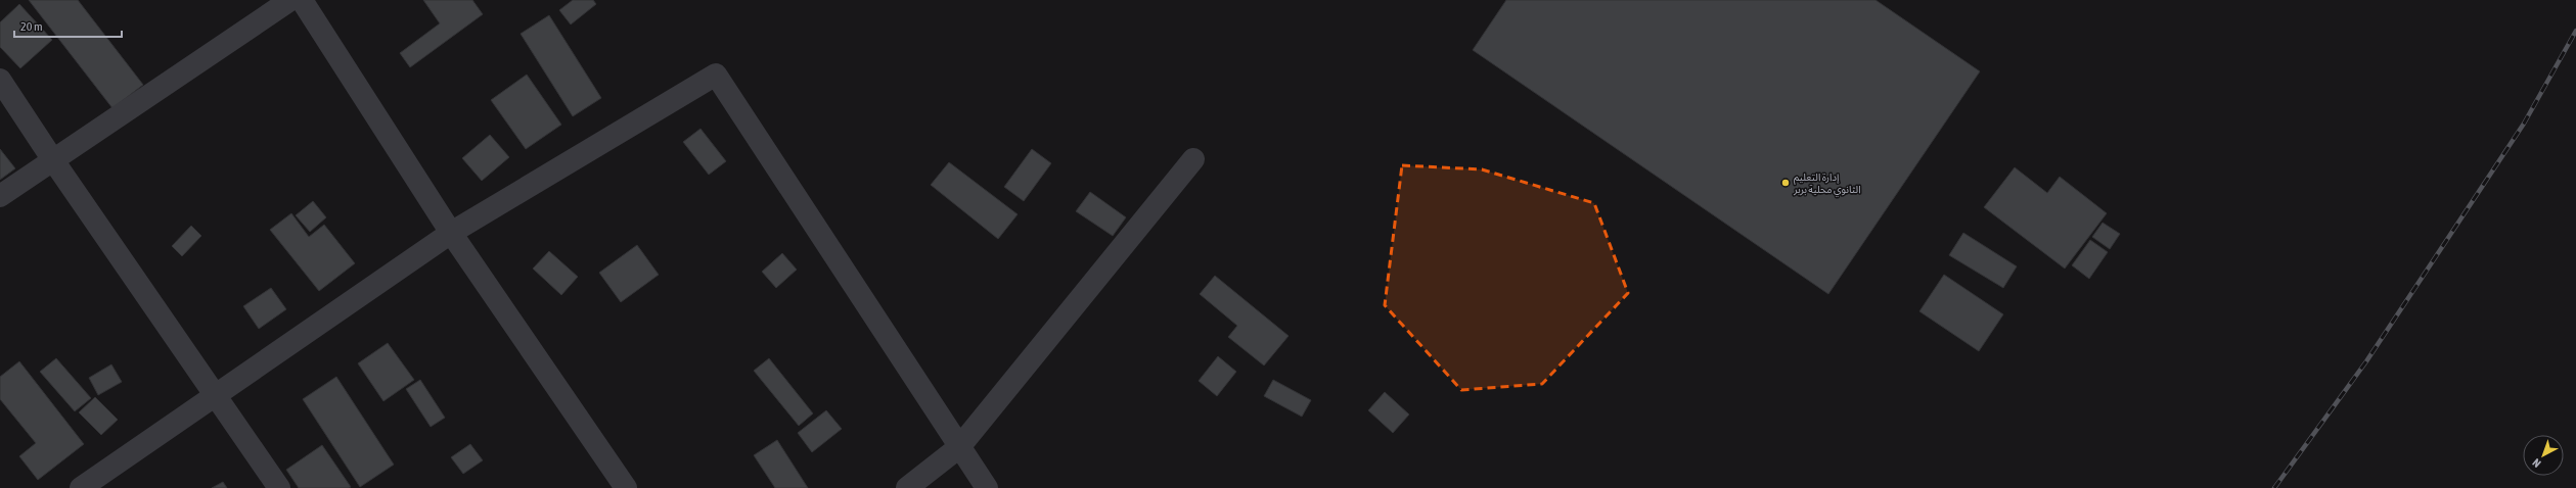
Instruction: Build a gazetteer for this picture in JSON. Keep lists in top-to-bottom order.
{
  "places": ["إدارة التعليم الثانوي محلية بربر"],
  "scale_bar": "20 m",
  "north": "bottom left"
}
